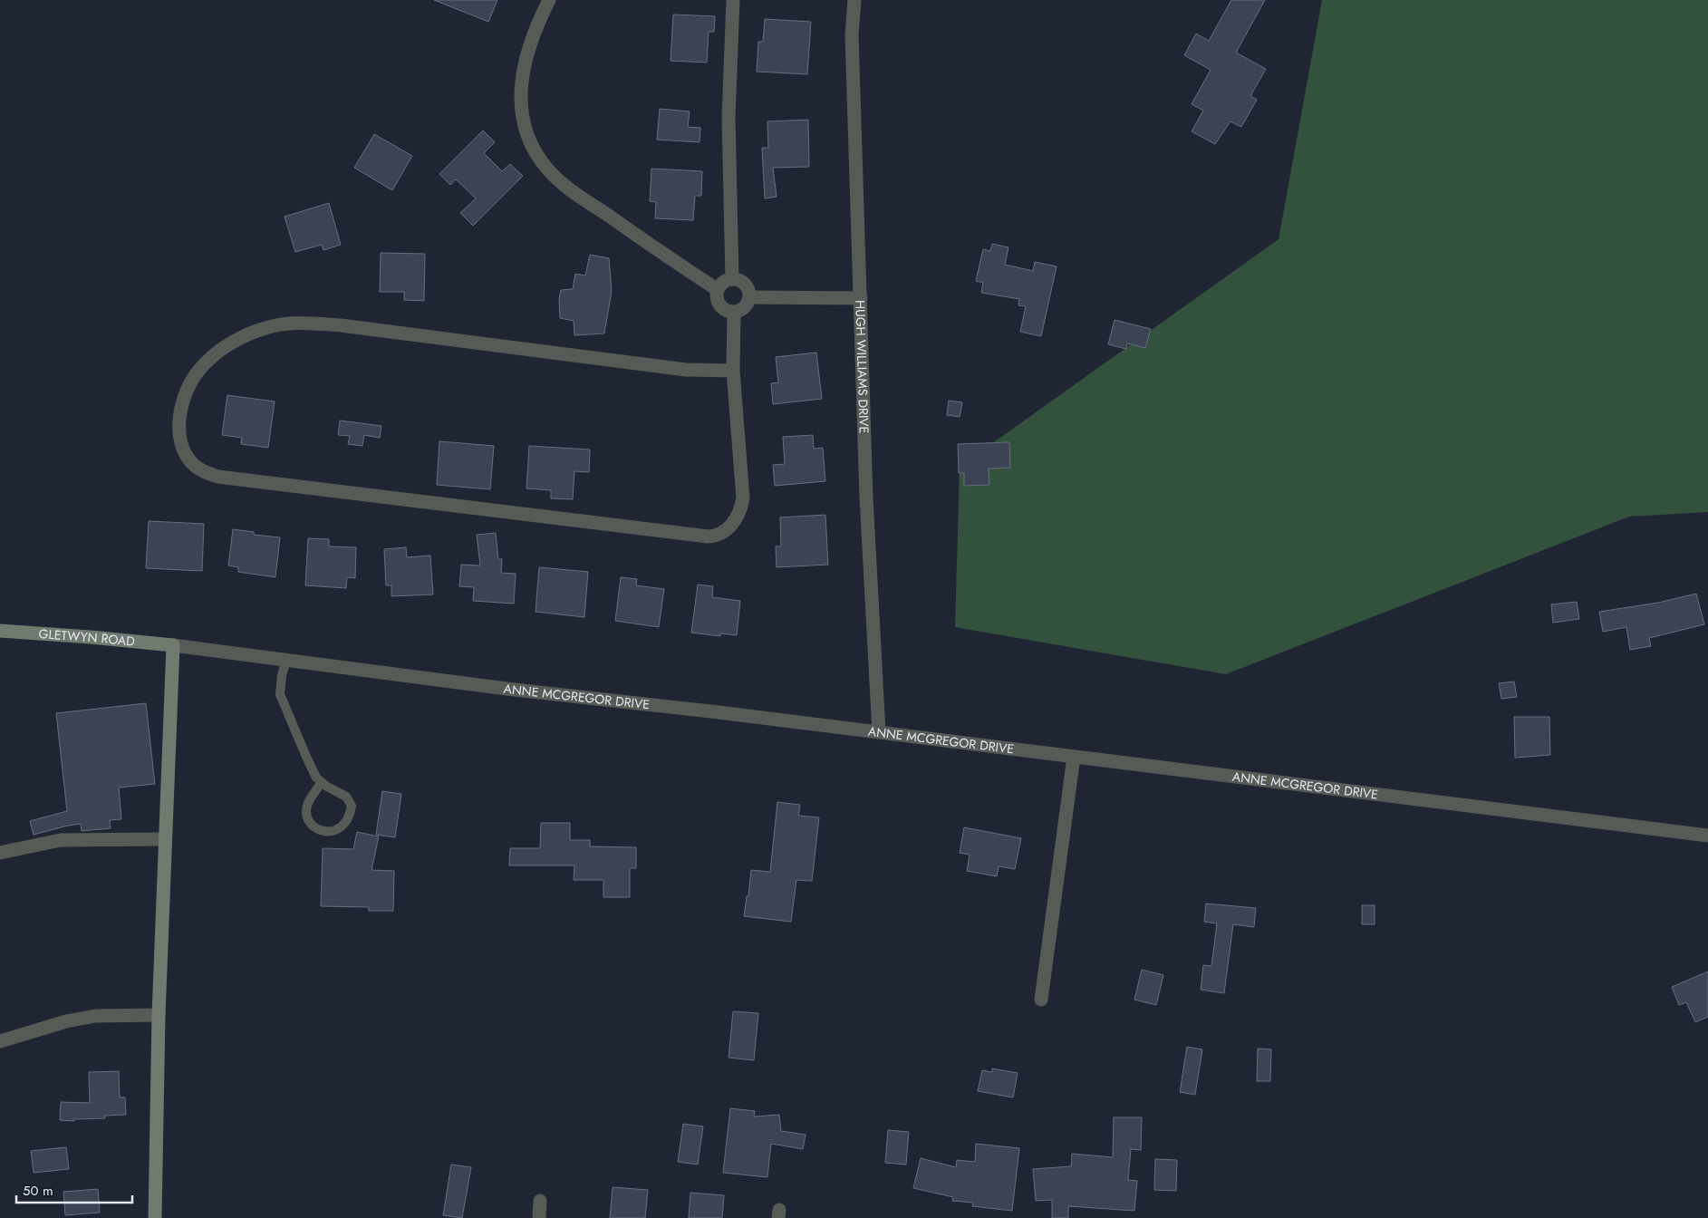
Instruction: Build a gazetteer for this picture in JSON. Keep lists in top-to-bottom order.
{
  "streets": {
    "street": ["HUGH WILLIAMS DRIVE", "GLETWYN ROAD", "ANNE MCGREGOR DRIVE"]
  },
  "crossings": [
    ["HUGH WILLIAMS DRIVE", "ANNE MCGREGOR DRIVE"],
    ["GLETWYN ROAD", "ANNE MCGREGOR DRIVE"]
  ],
  "scale_bar": "50 m"
}
